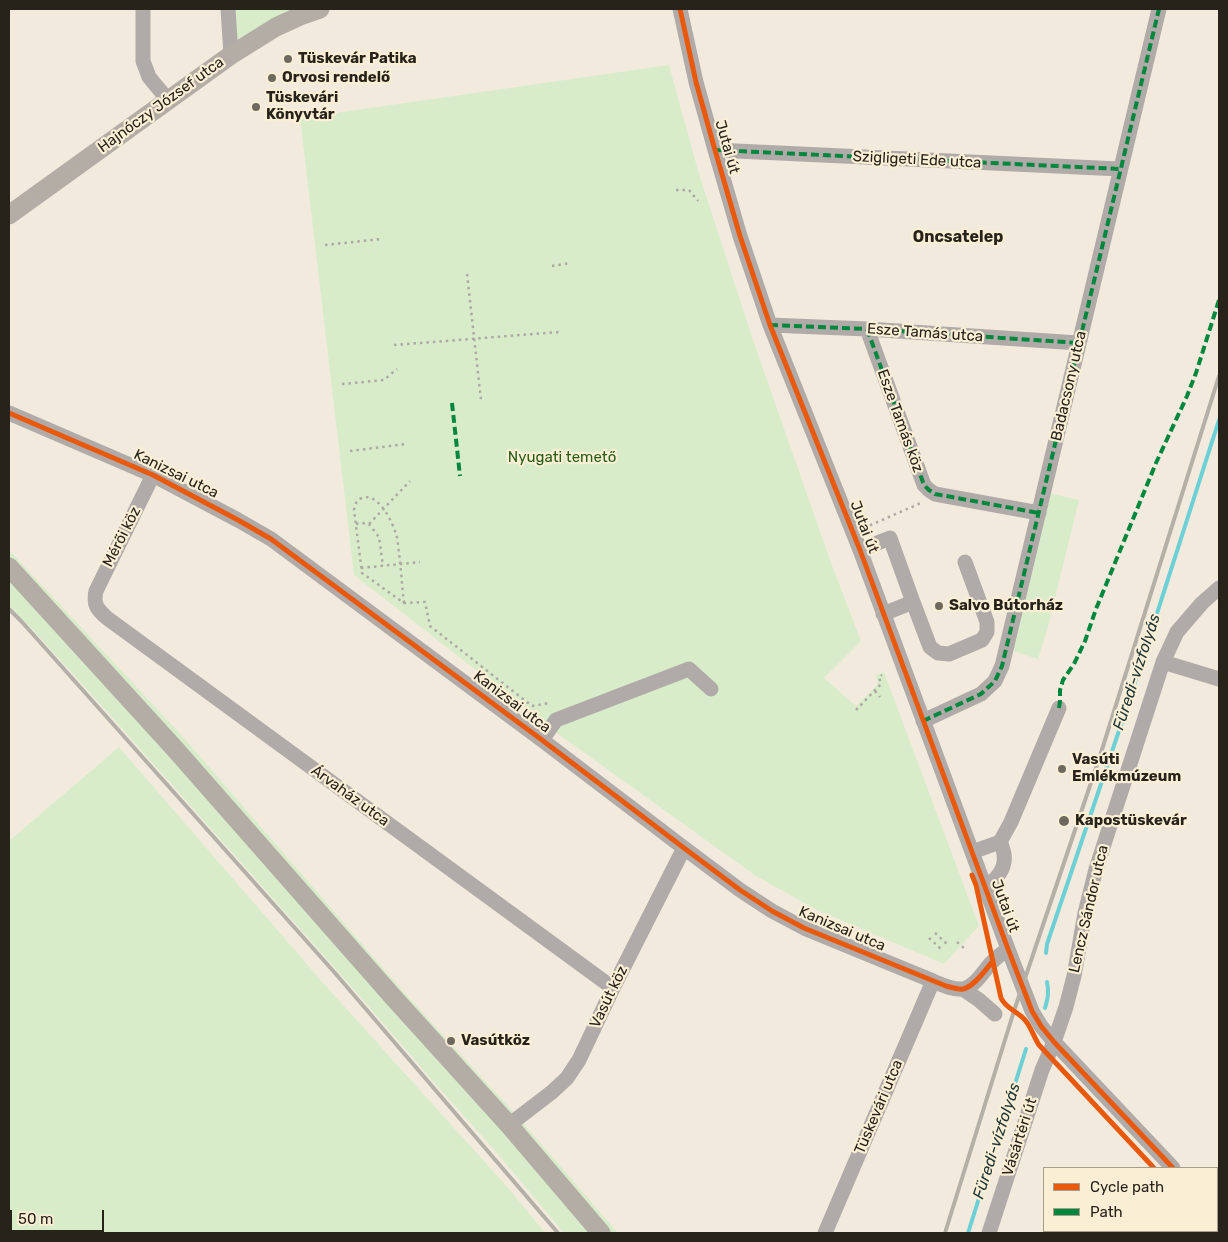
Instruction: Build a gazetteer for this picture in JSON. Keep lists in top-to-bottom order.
{
  "streets": {
    "main road": ["Hajnóczy József utca"],
    "street": [
      "Jutai út",
      "Szigligeti Ede utca",
      "Esze Tamás utca",
      "Badacsony utca",
      "Esze Tamás köz",
      "Kanizsai utca",
      "Mérői köz",
      "Árvaház utca",
      "Lencz Sándor utca",
      "Vasút köz",
      "Tüskevári utca",
      "Vásártéri út"
    ]
  },
  "crossings": [
    ["Jutai út", "Szigligeti Ede utca"],
    ["Jutai út", "Esze Tamás utca"],
    ["Jutai út", "Badacsony utca"],
    ["Jutai út", "Lencz Sándor utca"],
    ["Jutai út", "Vásártéri út"],
    ["Szigligeti Ede utca", "Badacsony utca"],
    ["Esze Tamás utca", "Badacsony utca"],
    ["Esze Tamás utca", "Esze Tamás köz"],
    ["Kanizsai utca", "Mérői köz"],
    ["Kanizsai utca", "Vasút köz"],
    ["Kanizsai utca", "Tüskevári utca"],
    ["Mérői köz", "Árvaház utca"],
    ["Árvaház utca", "Vasút köz"],
    ["Lencz Sándor utca", "Vásártéri út"]
  ],
  "districts": ["Oncsatelep"],
  "water": ["Füredi-vízfolyás"],
  "parks": ["Nyugati temető"],
  "places": [
    "Tüskevár Patika",
    "Orvosi rendelő",
    "Tüskevári Könyvtár",
    "Salvo Bútorház",
    "Vasúti Emlékmúzeum",
    "Kapostüskevár",
    "Vasútköz"
  ],
  "legend": ["Cycle path", "Path"],
  "scale_bar": "50 m"
}
